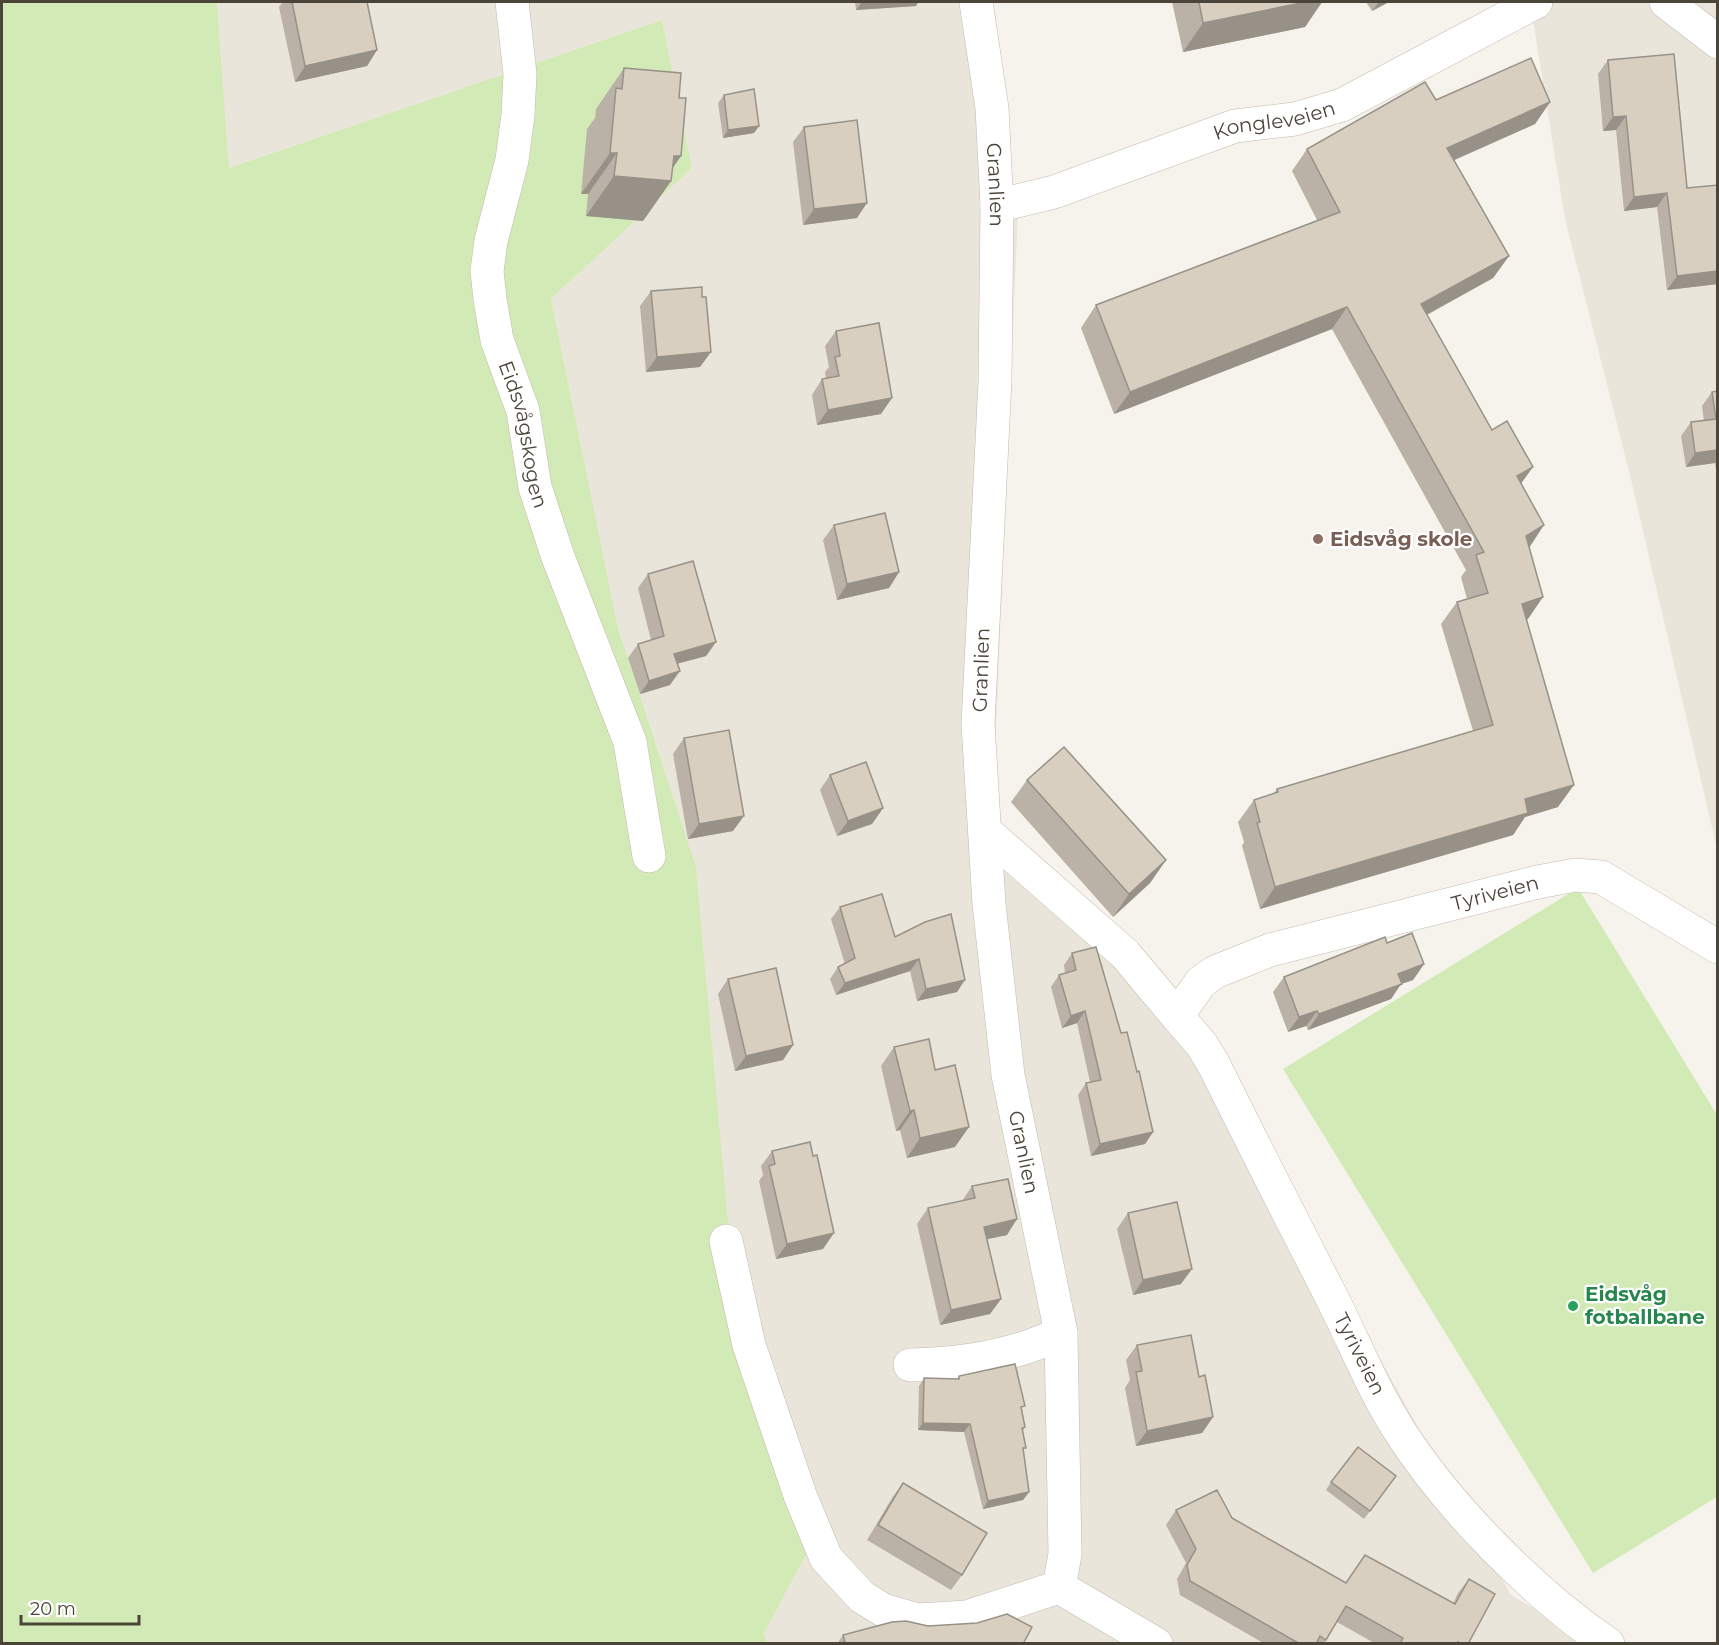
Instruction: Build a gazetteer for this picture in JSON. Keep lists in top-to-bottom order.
{
  "streets": {
    "street": [
      "Kongleveien",
      "Granlien",
      "Eidsvågskogen",
      "Tyriveien"
    ]
  },
  "crossings": [
    ["Kongleveien", "Granlien"],
    ["Granlien", "Tyriveien"]
  ],
  "places": ["Eidsvåg skole", "Eidsvåg fotballbane"],
  "scale_bar": "20 m"
}
